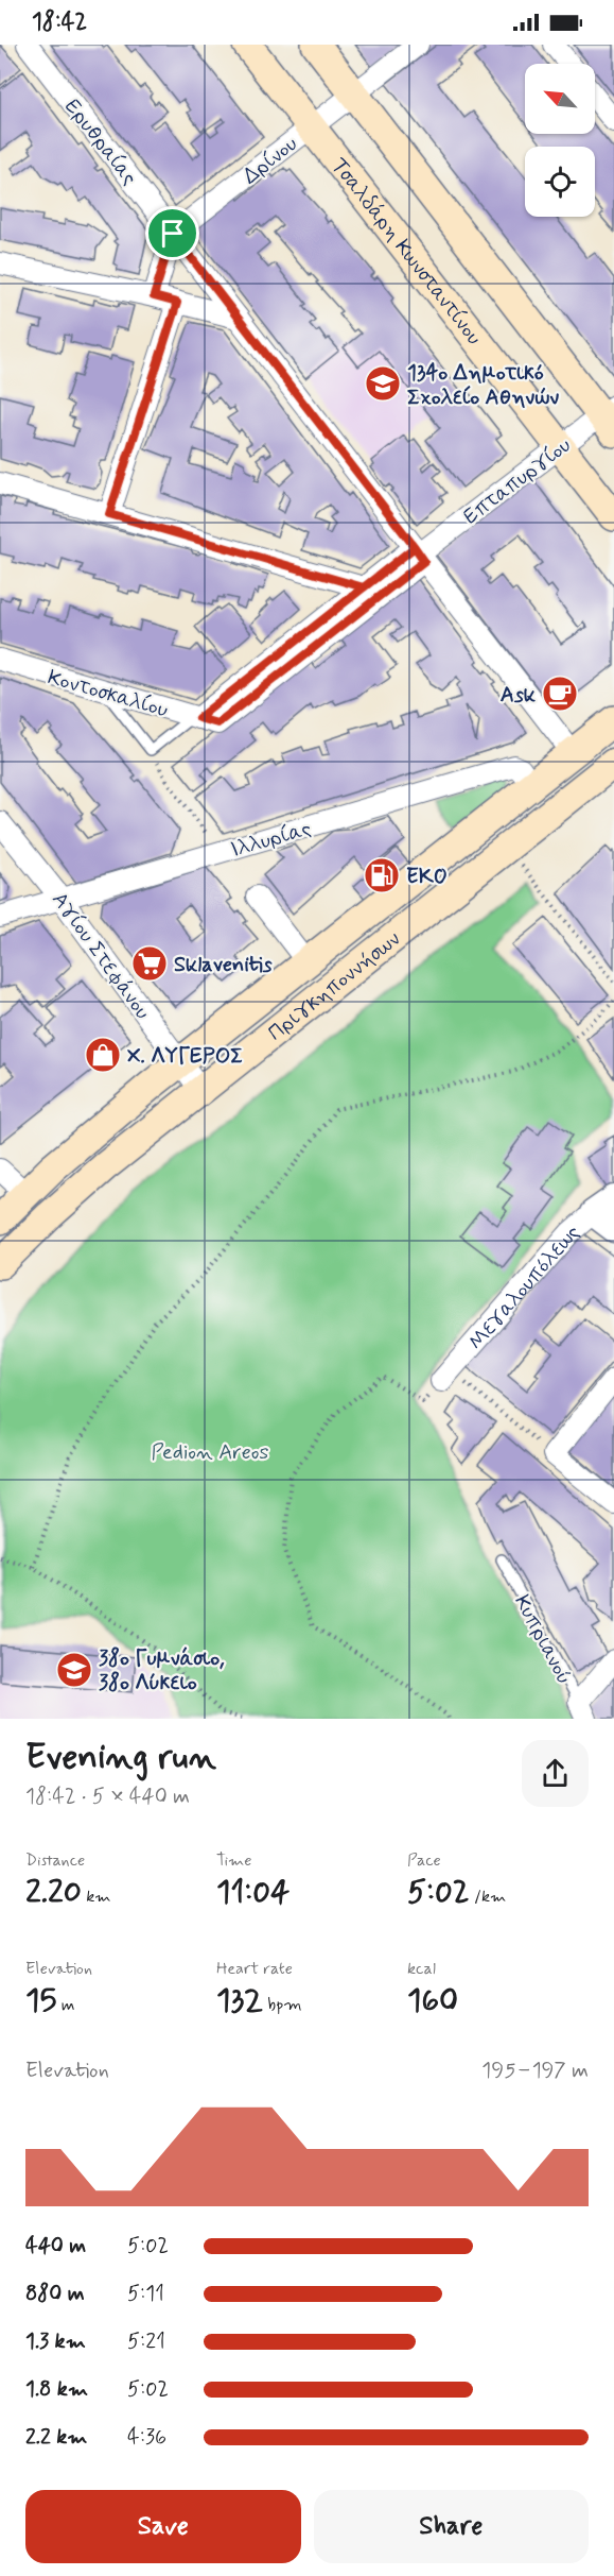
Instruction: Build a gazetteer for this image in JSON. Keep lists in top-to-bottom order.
{
  "streets": {
    "main road": ["Τσαλδάρη Κωνσταντίνου", "Πριγκηποννήσων"],
    "street": [
      "Ερυθραίας",
      "Δρίνου",
      "Επταπυργίου",
      "Κοντοσκαλίου",
      "Ιλλυρίας",
      "Αγίου Στεφάνου",
      "Μεγαλουπόλεως"
    ],
    "lane": ["Κυπριανού"]
  },
  "crossings": [
    ["Ερυθραίας", "Δρίνου"],
    ["Ερυθραίας", "Επταπυργίου"],
    ["Ερυθραίας", "Πριγκηποννήσων"],
    ["Δρίνου", "Τσαλδάρη Κωνσταντίνου"],
    ["Τσαλδάρη Κωνσταντίνου", "Επταπυργίου"],
    ["Επταπυργίου", "Κοντοσκαλίου"],
    ["Ιλλυρίας", "Αγίου Στεφάνου"],
    ["Ιλλυρίας", "Πριγκηποννήσων"],
    ["Αγίου Στεφάνου", "Πριγκηποννήσων"]
  ],
  "parks": ["Pedion Areos"],
  "places": {
    "school or university": ["134ο Δημοτικό Σχολείο Αθηνών", "38ο Γυμνάσιο, 38ο Λύκειο"],
    "cafe": ["Ask"],
    "fuel station": ["EKO"],
    "supermarket": ["Sklavenitis"],
    "shop": ["Χ. ΛΥΓΕΡΟΣ"]
  },
  "north": "top left",
  "page": {
    "status": "18:42",
    "heading": ["Evening run", "18:42 · 5 × 440 m"],
    "stats": [
      ["Distance", "2.20 km"],
      ["Time", "11:04"],
      ["Pace", "5:02 /km"],
      ["Elevation", "15 m"],
      ["Heart rate", "132 bpm"],
      ["kcal", "160"]
    ],
    "chart": ["Elevation", "195–197 m"],
    "list": [
      {
        "name": "440 m",
        "note": "5:02"
      },
      {
        "name": "880 m",
        "note": "5:11"
      },
      {
        "name": "1.3 km",
        "note": "5:21"
      },
      {
        "name": "1.8 km",
        "note": "5:02"
      },
      {
        "name": "2.2 km",
        "note": "4:36"
      }
    ],
    "buttons": ["Save", "Share"]
  }
}
